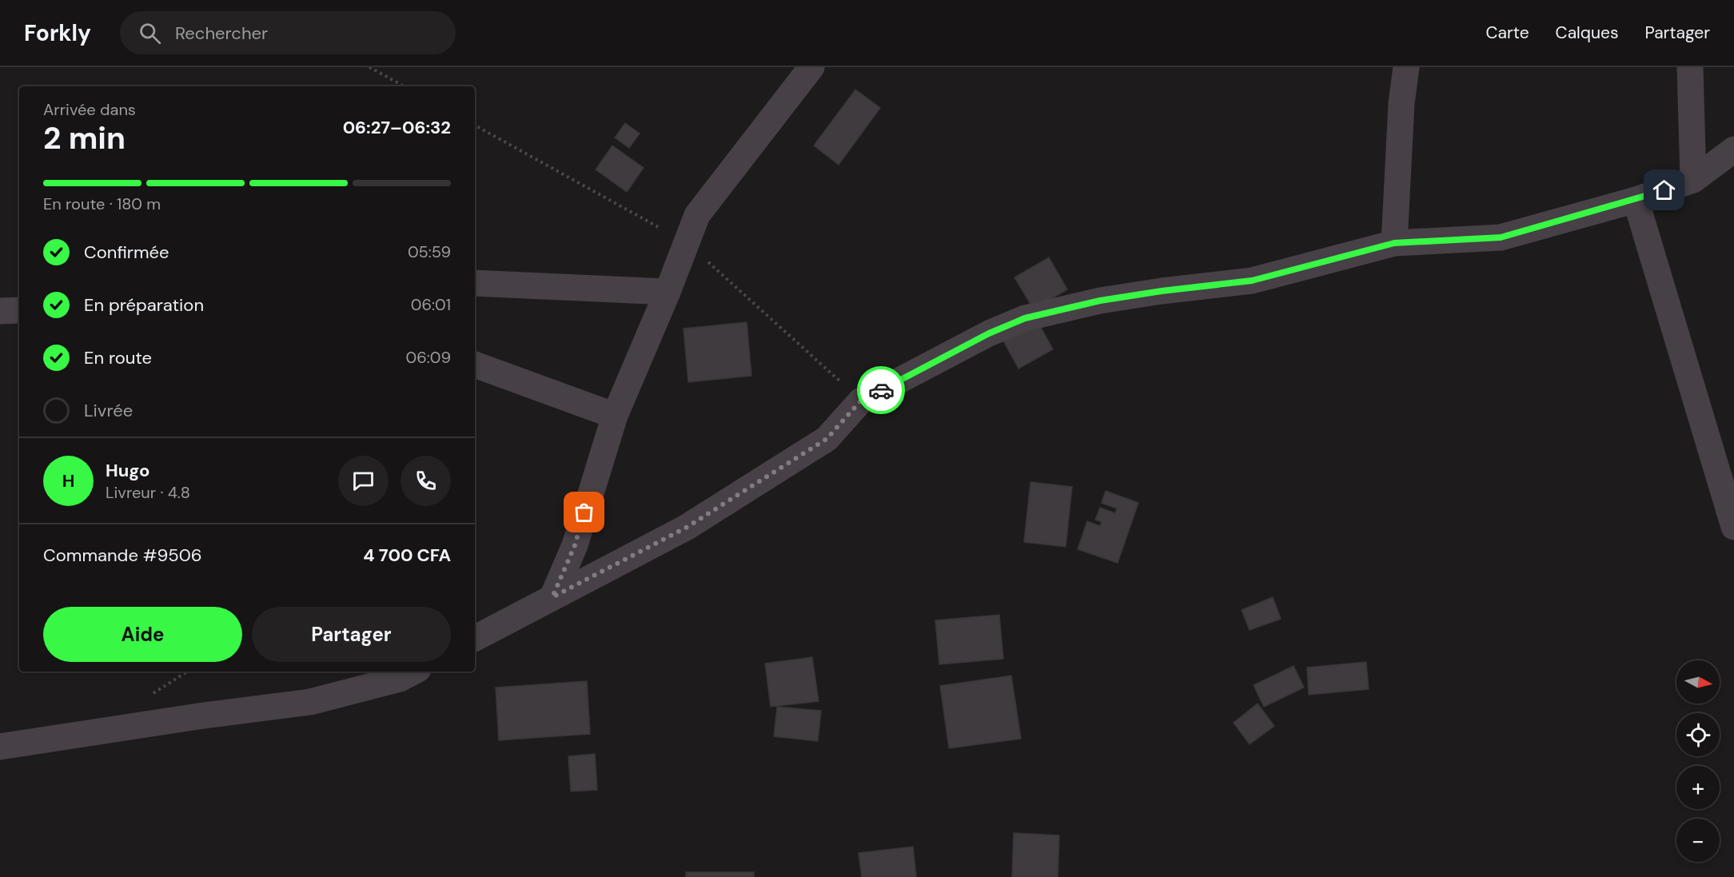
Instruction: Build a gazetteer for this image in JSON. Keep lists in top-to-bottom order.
{
  "north": "right",
  "page": {
    "header": "Forkly",
    "search": "Rechercher",
    "nav": ["Carte", "Calques", "Partager"],
    "heading": ["2 min", "Arrivée dans", "06:27–06:32"],
    "panel": [
      "Hugo",
      "Livreur · 4.8",
      "Commande #9506",
      "4 700 CFA"
    ],
    "bar": "En route · 180 m",
    "list": [
      ["Confirmée", "05:59"],
      ["En préparation", "06:01"],
      ["En route", "06:09"],
      "Livrée"
    ],
    "round": "H",
    "buttons": ["Aide", "Partager"],
    "map_buttons": ["+", "−"]
  }
}
